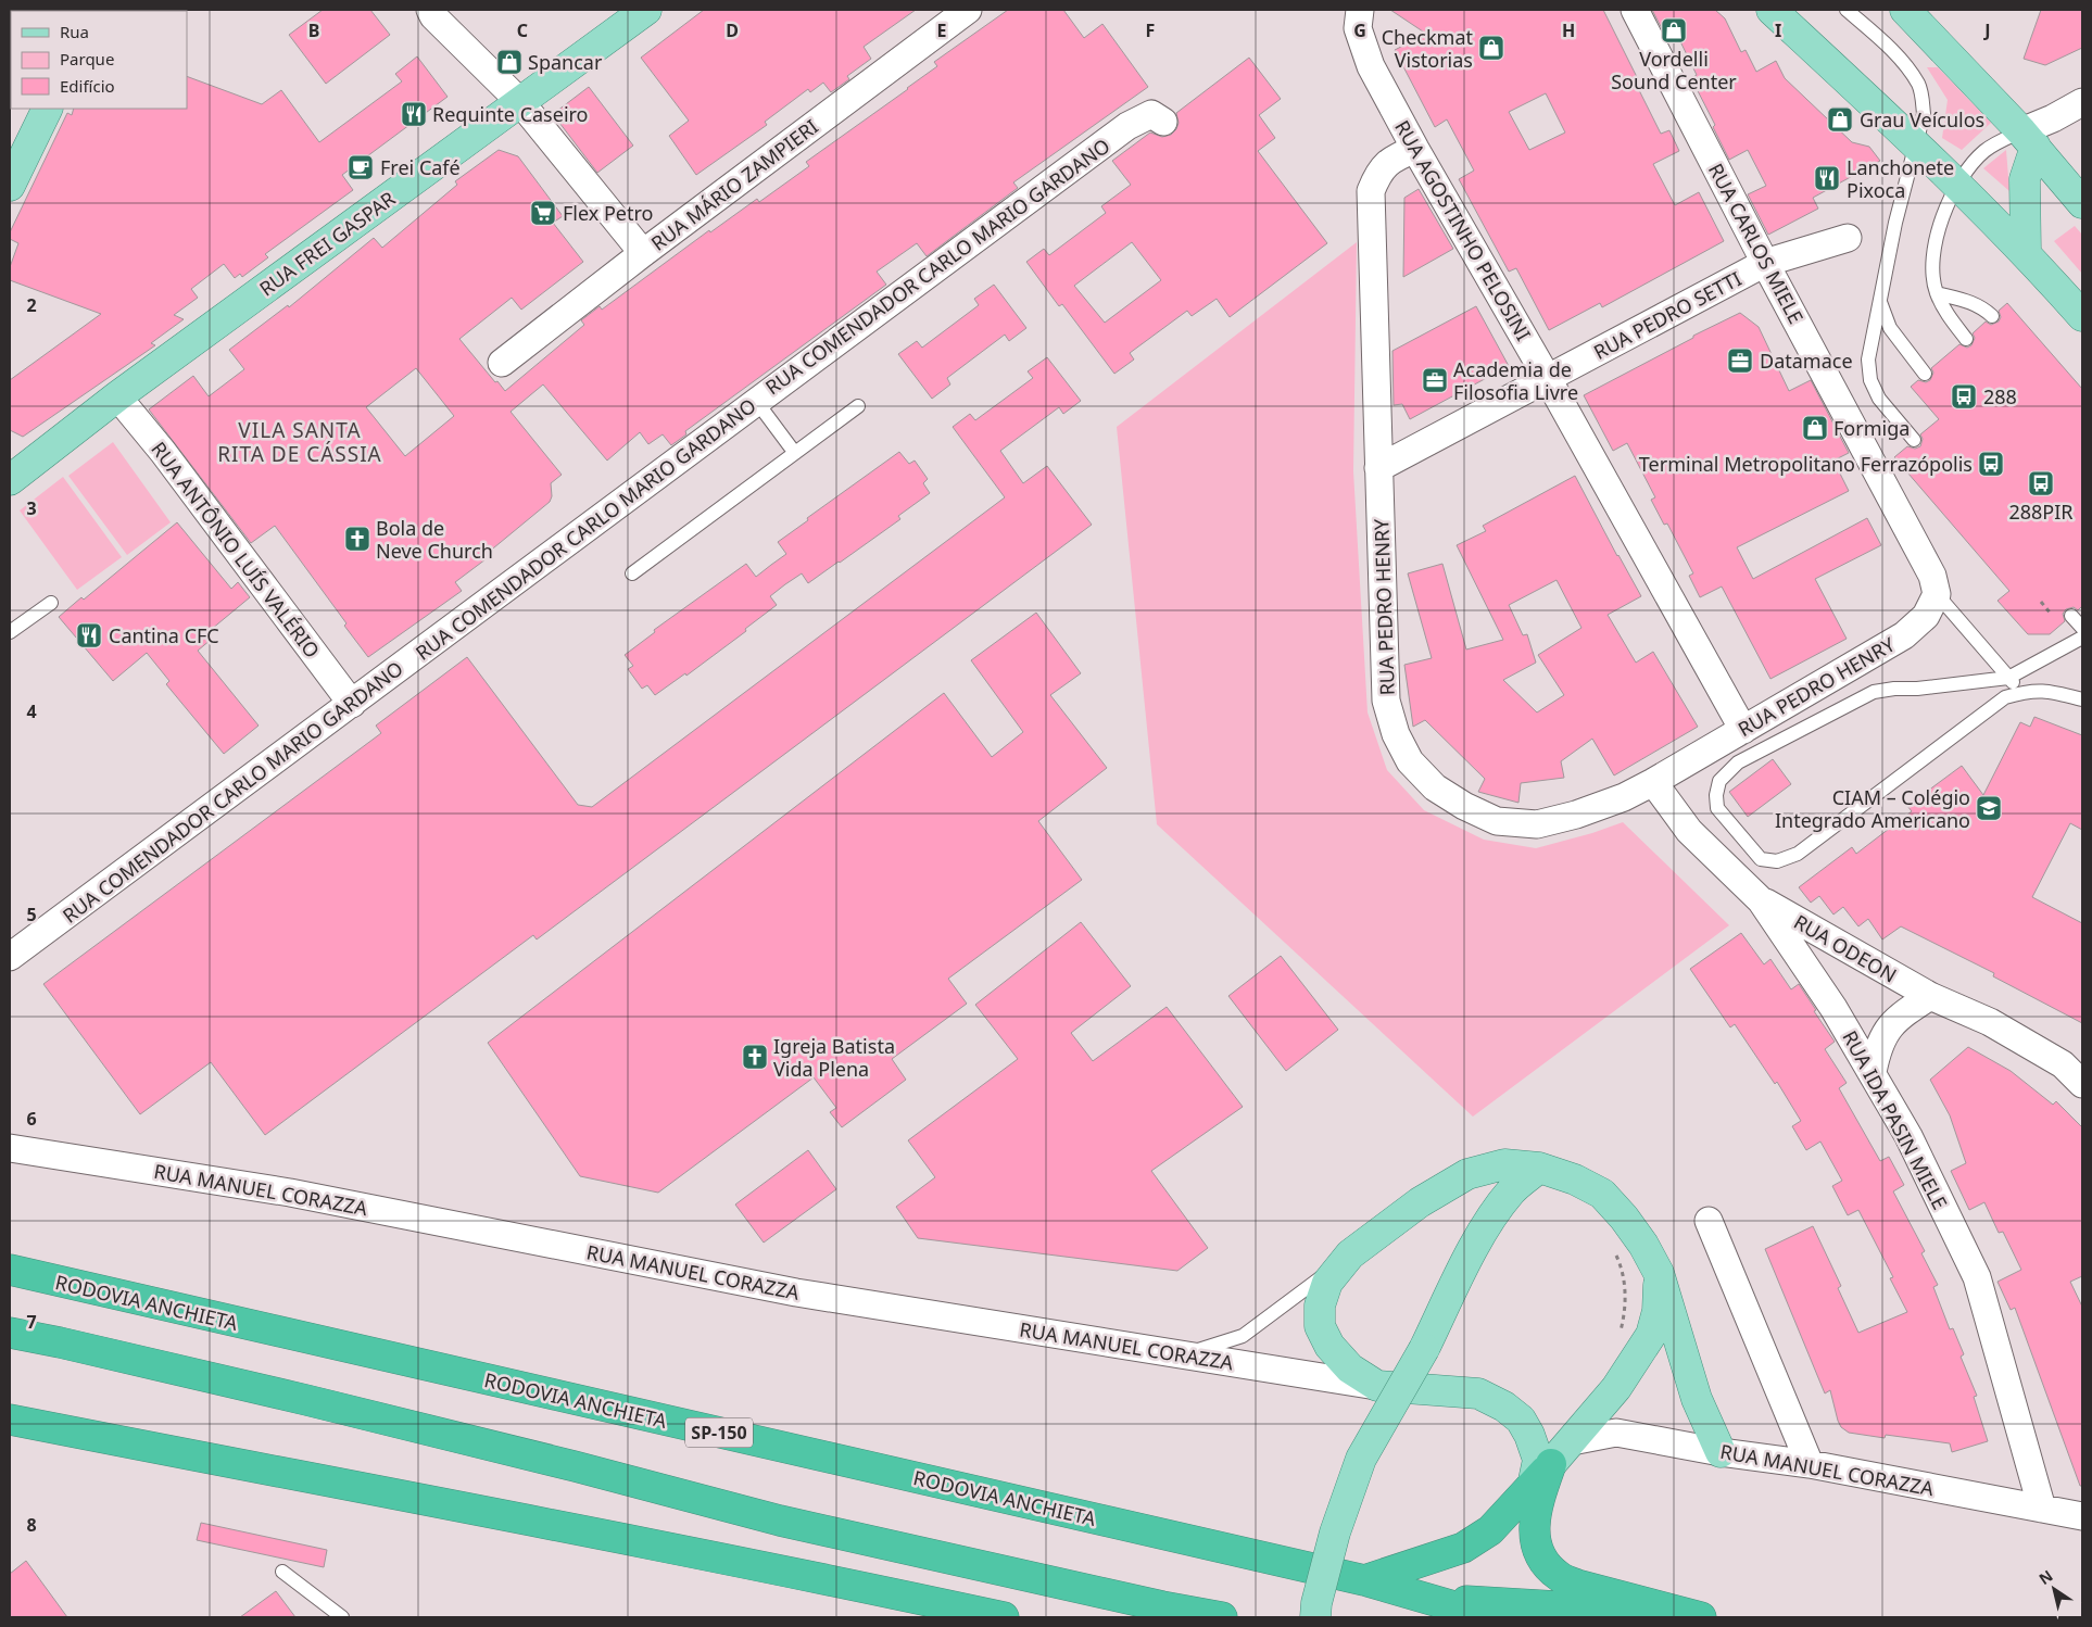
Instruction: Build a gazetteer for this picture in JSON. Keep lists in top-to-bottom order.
{
  "streets": {
    "highway": ["RODOVIA ANCHIETA", "SP-150"],
    "main road": ["RUA FREI GASPAR"],
    "street": [
      "RUA MÁRIO ZAMPIERI",
      "RUA AGOSTINHO PELOSINI",
      "RUA CARLOS MIELE",
      "RUA COMENDADOR CARLO MARIO GARDANO",
      "RUA PEDRO SETTI",
      "RUA ANTÔNIO LUÍS VALÉRIO",
      "RUA PEDRO HENRY",
      "RUA ODEON",
      "RUA IDA PASIN MIELE",
      "RUA MANUEL CORAZZA"
    ]
  },
  "crossings": [
    ["RUA AGOSTINHO PELOSINI", "RUA PEDRO SETTI"],
    ["RUA AGOSTINHO PELOSINI", "RUA PEDRO HENRY"],
    ["RUA FREI GASPAR", "RUA ANTÔNIO LUÍS VALÉRIO"],
    ["RUA CARLOS MIELE", "RUA PEDRO SETTI"],
    ["RUA CARLOS MIELE", "RUA PEDRO HENRY"],
    ["RUA COMENDADOR CARLO MARIO GARDANO", "RUA ANTÔNIO LUÍS VALÉRIO"],
    ["RUA PEDRO SETTI", "RUA PEDRO HENRY"],
    ["RUA PEDRO HENRY", "RUA IDA PASIN MIELE"],
    ["RUA ODEON", "RUA IDA PASIN MIELE"],
    ["RUA IDA PASIN MIELE", "RUA MANUEL CORAZZA"]
  ],
  "districts": ["VILA SANTA RITA DE CÁSSIA"],
  "places": {
    "shop": [
      "Vordelli Sound Center",
      "Checkmat Vistorias",
      "Spancar",
      "Grau Veículos",
      "Formiga"
    ],
    "restaurant": ["Requinte Caseiro", "Lanchonete Pixoca", "Cantina CFC"],
    "cafe": ["Frei Café"],
    "supermarket": ["Flex Petro"],
    "office": ["Datamace", "Academia de Filosofia Livre"],
    "bus stop": ["288", "Terminal Metropolitano Ferrazópolis", "288PIR"],
    "church": ["Bola de Neve Church", "Igreja Batista Vida Plena"],
    "school or university": ["CIAM – Colégio Integrado Americano"]
  },
  "legend": ["Rua", "Parque", "Edifício"],
  "north": "top left",
  "grid": {
    "columns": [
      "B",
      "C",
      "D",
      "E",
      "F",
      "G",
      "H",
      "I",
      "J"
    ],
    "rows": [
      "2",
      "3",
      "4",
      "5",
      "6",
      "7",
      "8"
    ]
  }
}
